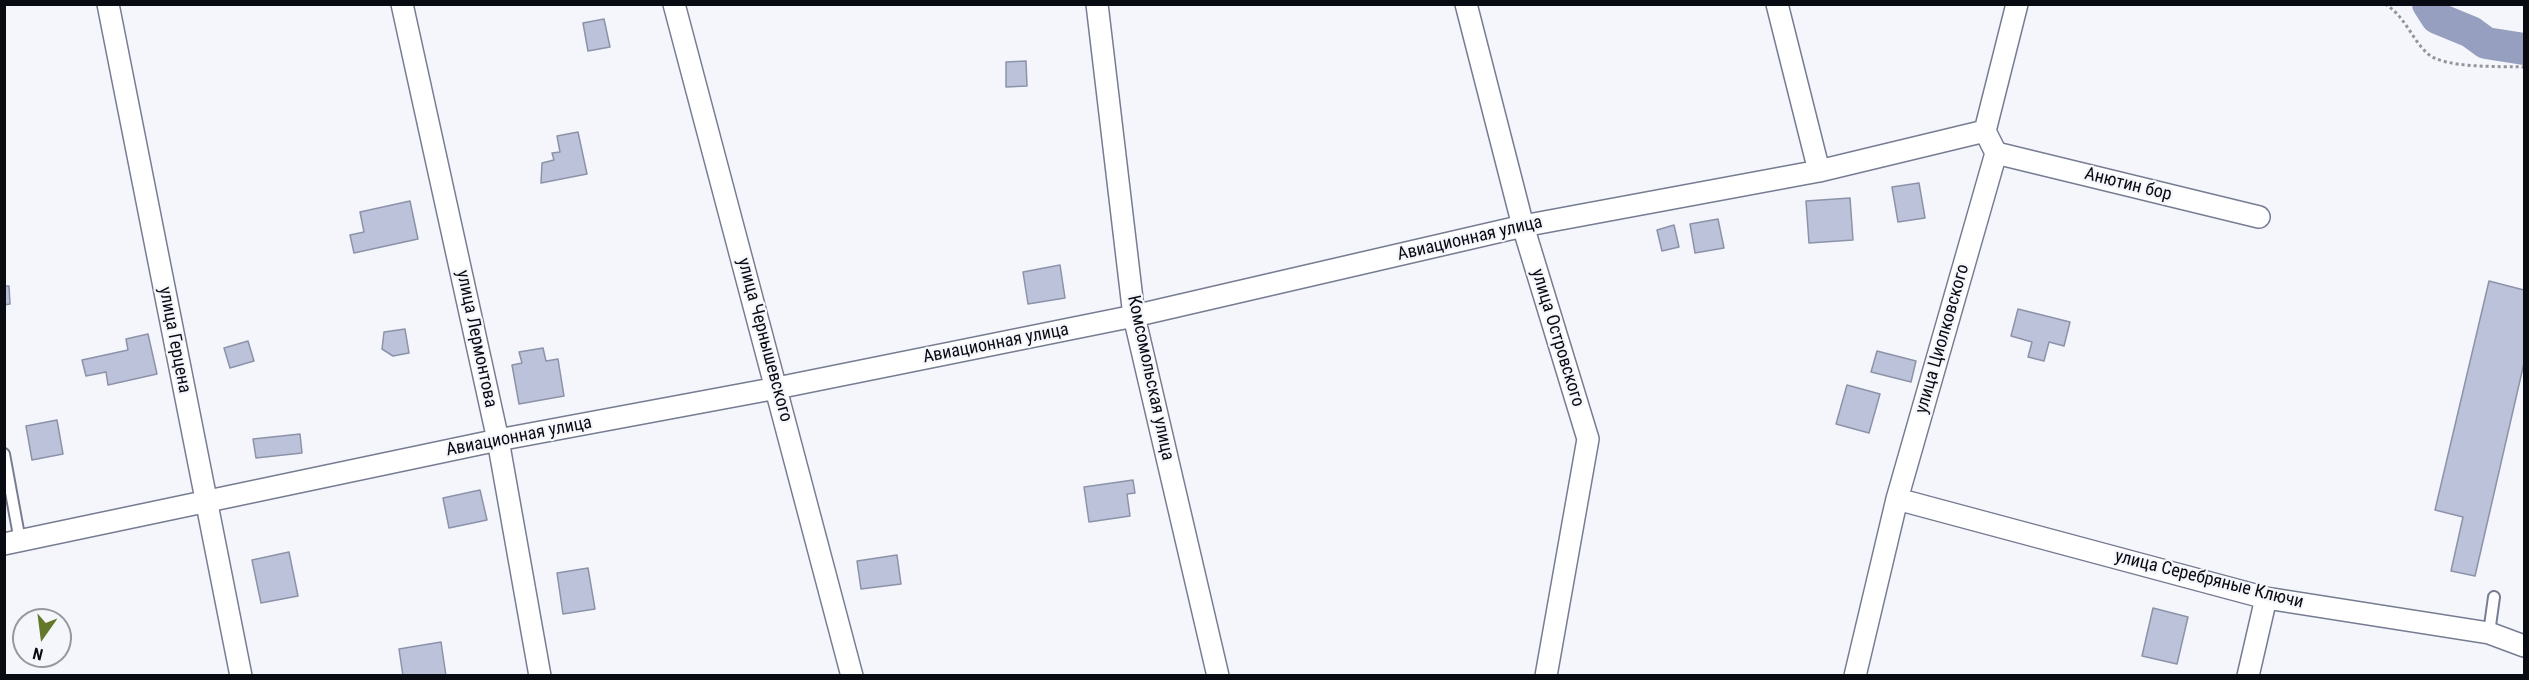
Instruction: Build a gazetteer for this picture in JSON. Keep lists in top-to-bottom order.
{
  "streets": {
    "street": [
      "Анютин бор",
      "Авиационная улица",
      "улица Островского",
      "улица Лермонтова",
      "улица Циолковского",
      "улица Герцена",
      "улица Чернышевского",
      "Комсомольская улица",
      "улица Серебряные Ключи"
    ]
  },
  "crossings": [
    ["Анютин бор", "улица Циолковского"],
    ["Авиационная улица", "улица Островского"],
    ["Авиационная улица", "улица Лермонтова"],
    ["Авиационная улица", "улица Герцена"],
    ["Авиационная улица", "улица Чернышевского"],
    ["Авиационная улица", "Комсомольская улица"],
    ["улица Циолковского", "улица Серебряные Ключи"]
  ],
  "north": "bottom"
}
